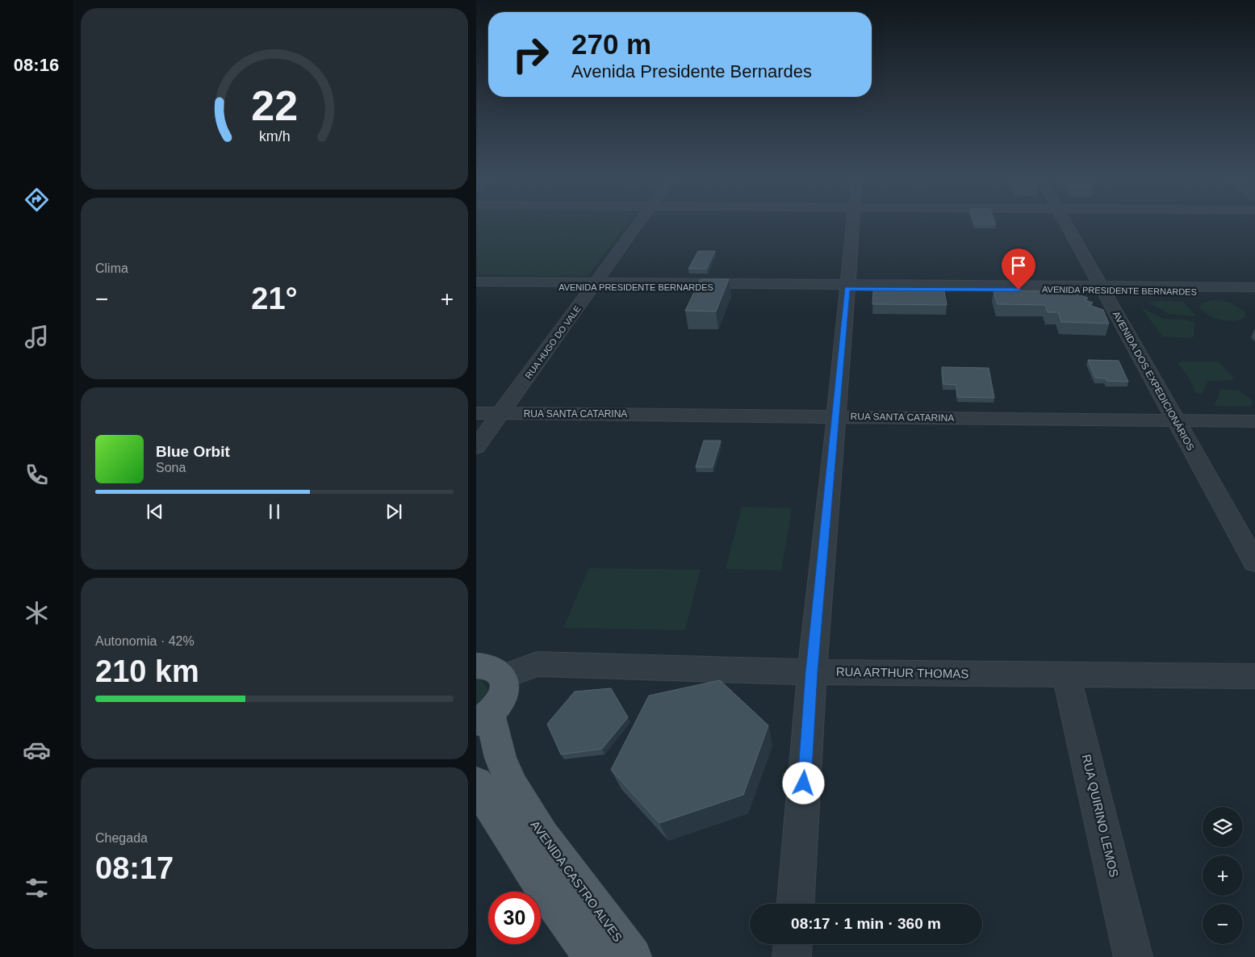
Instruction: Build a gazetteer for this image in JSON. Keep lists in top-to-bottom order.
{
  "streets": {
    "main road": ["AVENIDA CASTRO ALVES"],
    "street": [
      "AVENIDA PRESIDENTE BERNARDES",
      "RUA HUGO DO VALE",
      "AVENIDA DOS EXPEDICIONÁRIOS",
      "RUA SANTA CATARINA",
      "RUA ARTHUR THOMAS",
      "RUA QUIRINO LEMOS"
    ]
  },
  "crossings": [
    ["AVENIDA PRESIDENTE BERNARDES", "RUA HUGO DO VALE"],
    ["AVENIDA PRESIDENTE BERNARDES", "AVENIDA DOS EXPEDICIONÁRIOS"],
    ["RUA HUGO DO VALE", "RUA SANTA CATARINA"],
    ["AVENIDA DOS EXPEDICIONÁRIOS", "RUA SANTA CATARINA"],
    ["RUA ARTHUR THOMAS", "RUA QUIRINO LEMOS"]
  ],
  "page": {
    "tabs": "08:16",
    "turn": ["270 m", "Avenida Presidente Bernardes"],
    "tile": [
      "Clima",
      ["Autonomia · 42%", "210 km"],
      ["Chegada", "08:17"]
    ],
    "heat": ["−", "21°", "+"],
    "song": ["Blue Orbit", "Sona"],
    "map_buttons": ["+", "−"],
    "limit": "30",
    "trip": "08:17 · 1 min · 360 m",
    "gauge": ["22", "km/h"]
  }
}
